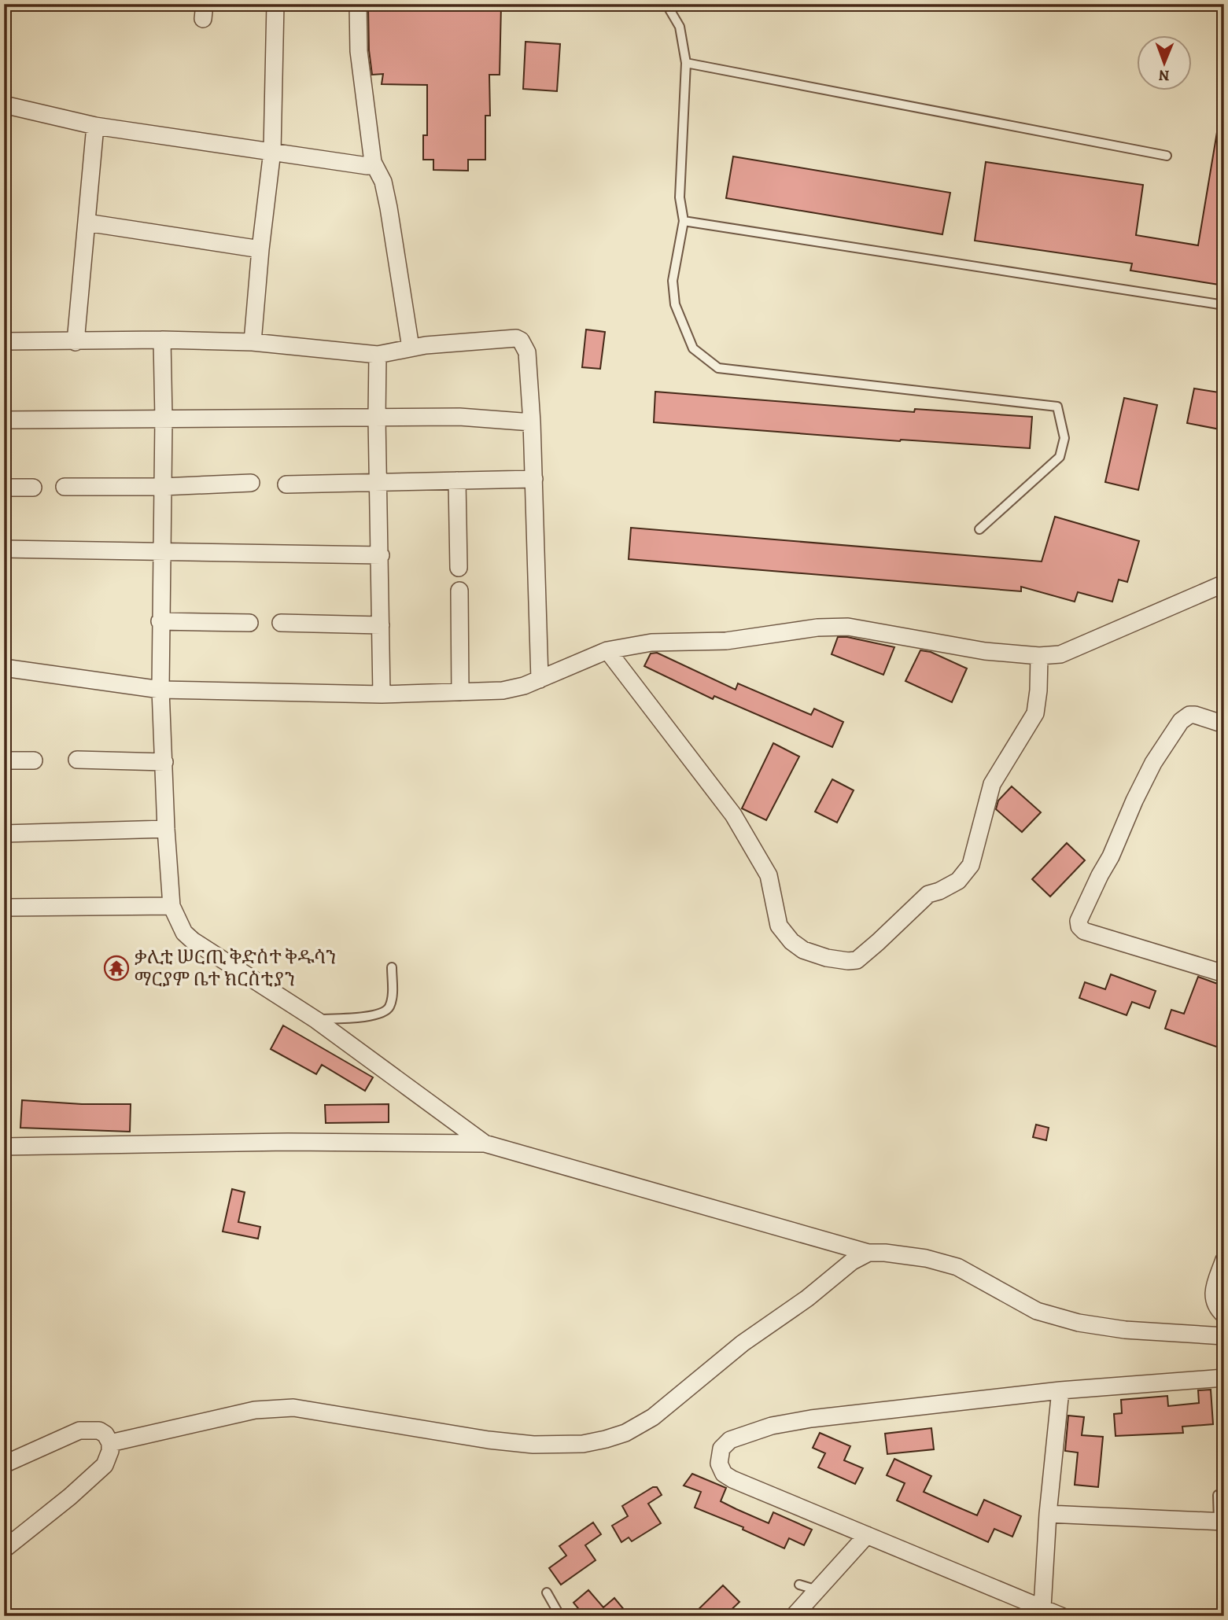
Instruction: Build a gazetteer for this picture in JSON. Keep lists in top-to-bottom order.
{
  "places": {
    "temple": ["ቃሊቲ ሠርጢ ቅድስተ ቅዱሳን ማርያም ቤተ ክርስቲያን"]
  },
  "north": "bottom"
}
